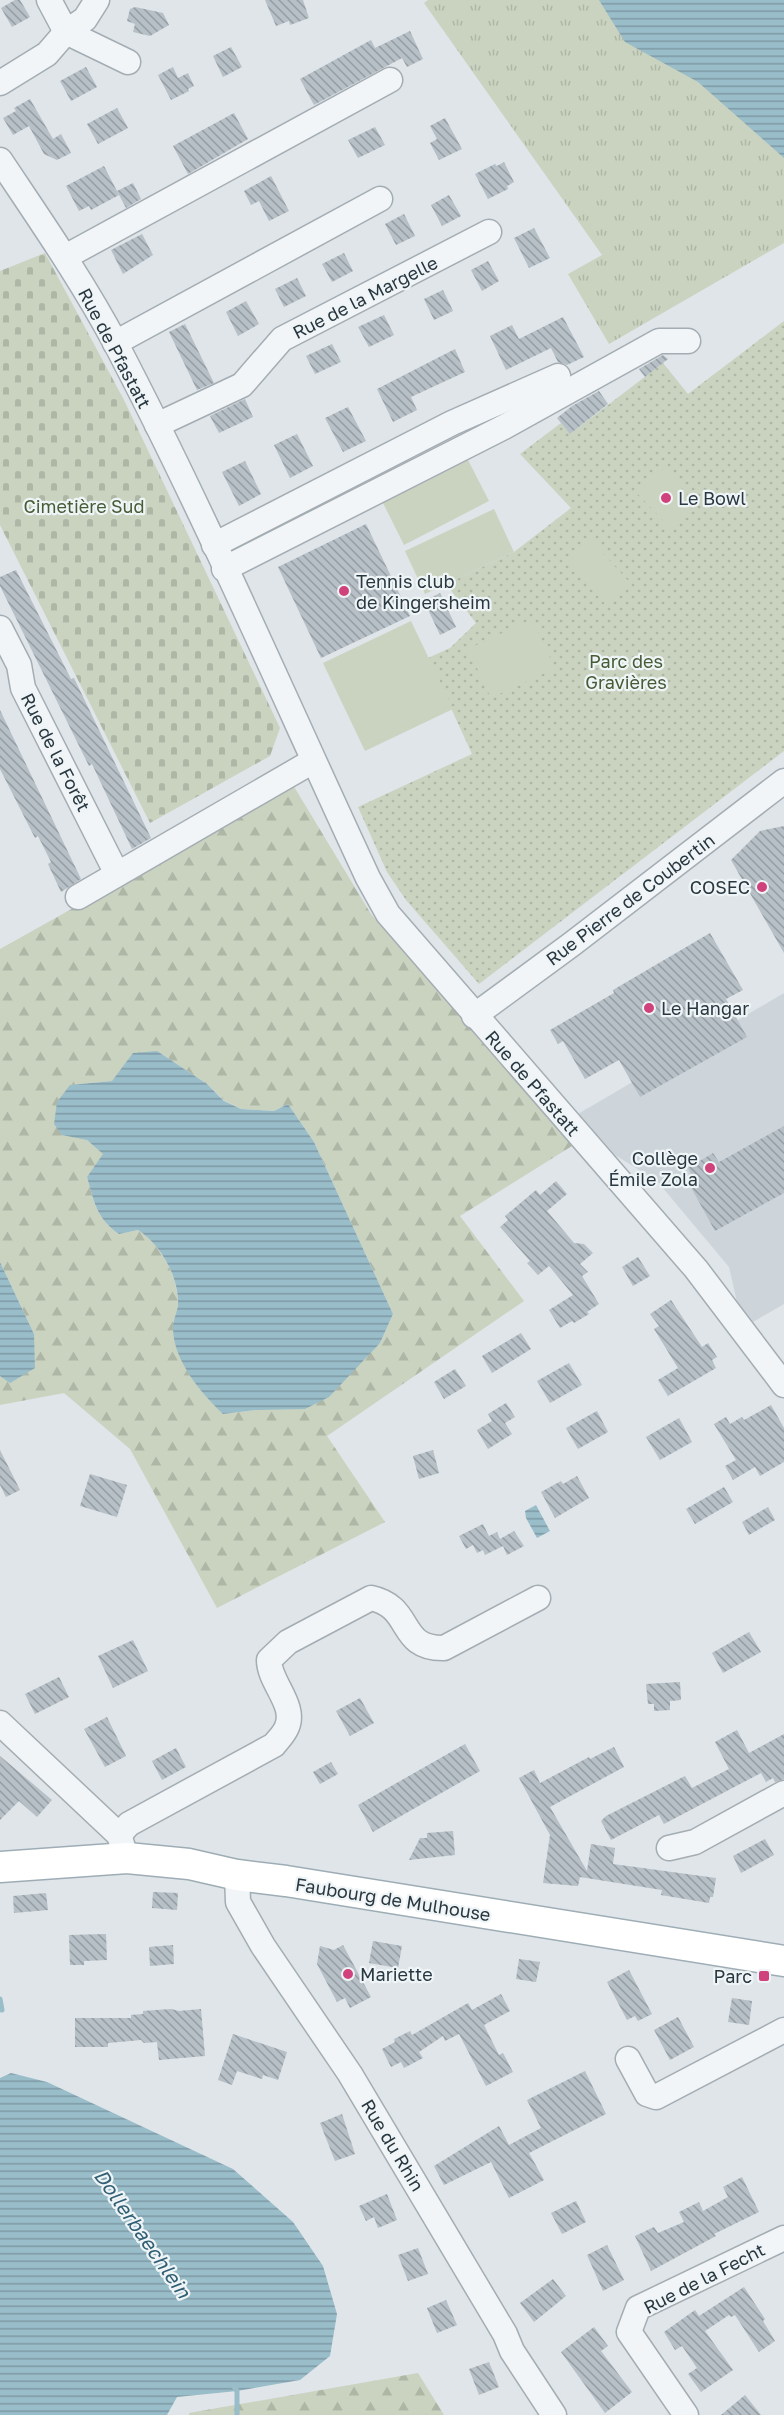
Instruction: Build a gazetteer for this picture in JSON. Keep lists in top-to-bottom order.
{
  "streets": {
    "main road": ["Faubourg de Mulhouse"],
    "street": [
      "Rue de la Margelle",
      "Rue de Pfastatt",
      "Rue de la Forêt",
      "Rue Pierre de Coubertin",
      "Rue du Rhin",
      "Rue de la Fecht"
    ]
  },
  "crossings": [
    ["Rue de la Margelle", "Rue de Pfastatt"],
    ["Rue de Pfastatt", "Rue Pierre de Coubertin"],
    ["Faubourg de Mulhouse", "Rue du Rhin"]
  ],
  "water": ["Dollerbaechlein"],
  "parks": ["Cimetière Sud", "Parc des Gravières"],
  "places": {
    "other": [
      "Le Bowl",
      "Tennis club de Kingersheim",
      "COSEC",
      "Le Hangar",
      "Collège Émile Zola",
      "Mariette"
    ],
    "transit": ["Parc"]
  }
}
